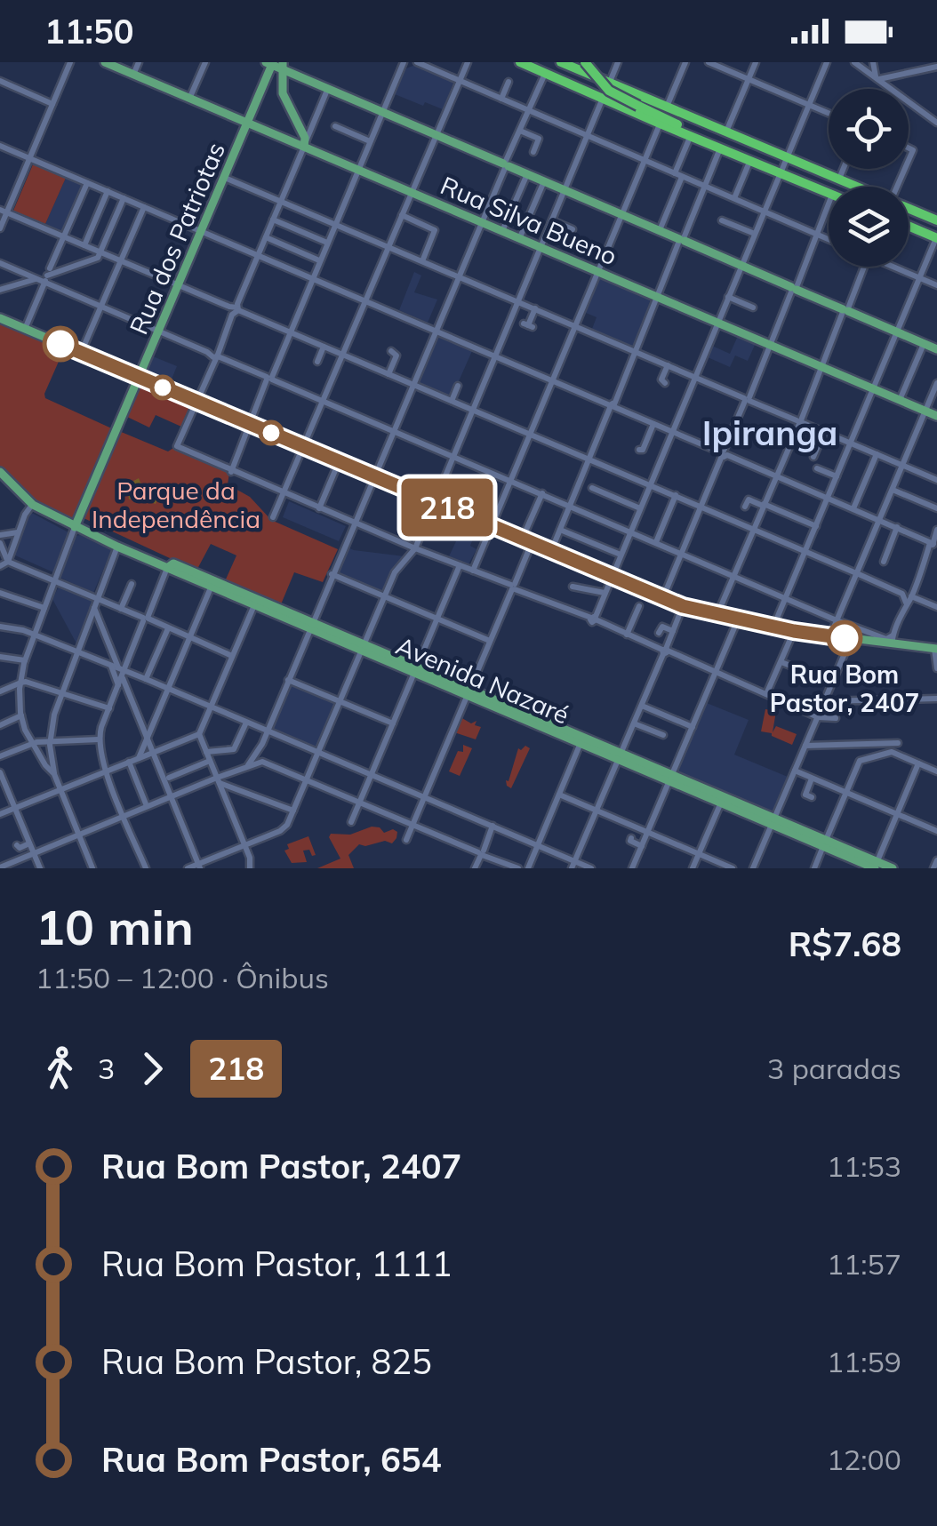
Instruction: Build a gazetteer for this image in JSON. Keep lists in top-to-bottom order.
{
  "streets": {
    "main road": ["Rua Silva Bueno", "Rua dos Patriotas", "Avenida Nazaré"]
  },
  "crossings": [
    ["Rua Silva Bueno", "Rua dos Patriotas"],
    ["Rua dos Patriotas", "Avenida Nazaré"]
  ],
  "districts": ["Ipiranga"],
  "parks": ["Parque da Independência"],
  "places": ["Rua Bom Pastor, 2407"],
  "lines": ["bus line 218"],
  "page": {
    "status": "11:50",
    "on_map": "218",
    "heading": ["10 min", "11:50 – 12:00 · Ônibus", "R$7.68"],
    "legs": ["3", "218", "3 paradas"],
    "list": [
      {
        "name": "Rua Bom Pastor, 2407",
        "value": "11:53"
      },
      {
        "name": "Rua Bom Pastor, 1111",
        "value": "11:57"
      },
      {
        "name": "Rua Bom Pastor, 825",
        "value": "11:59"
      },
      {
        "name": "Rua Bom Pastor, 654",
        "value": "12:00"
      }
    ]
  }
}
